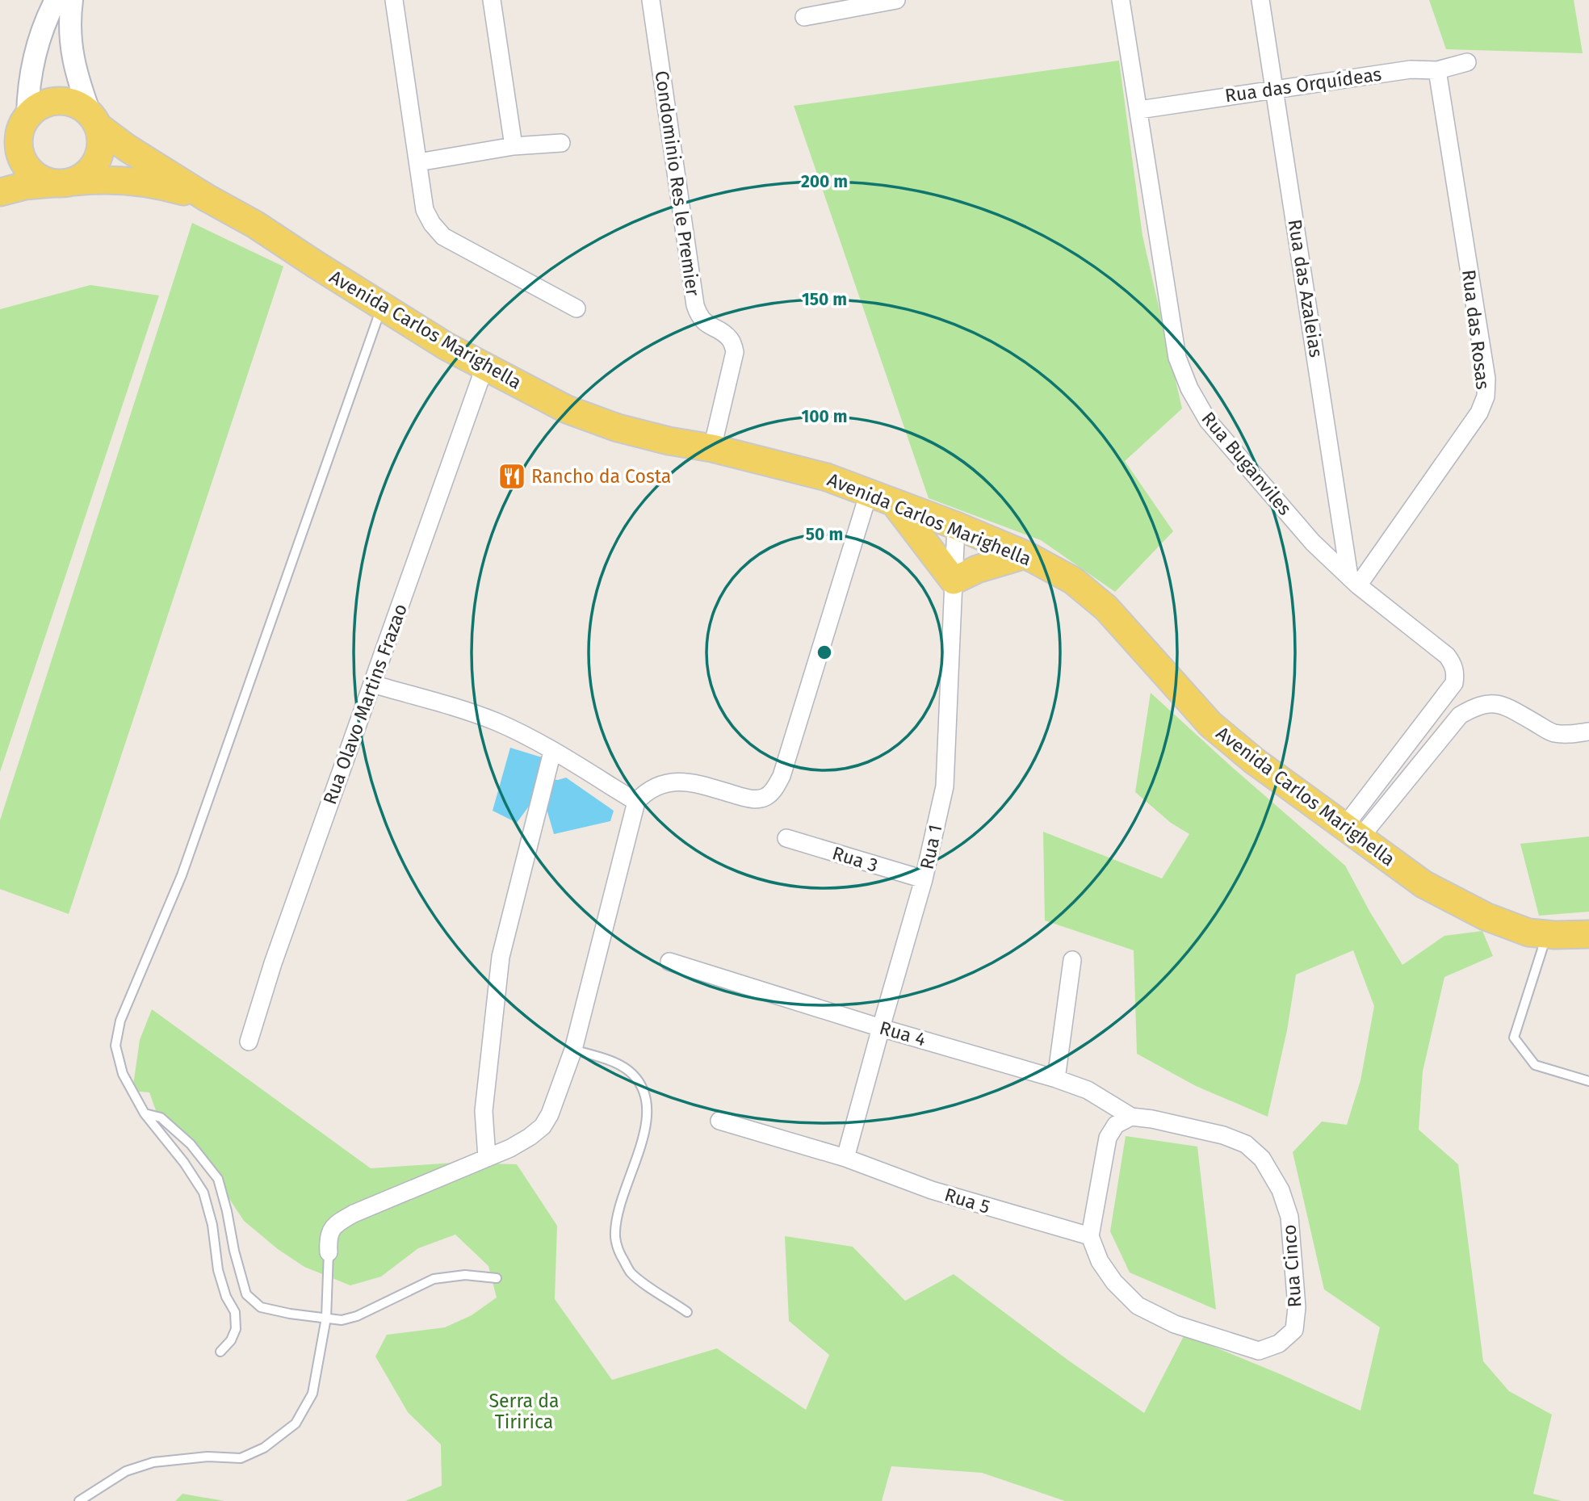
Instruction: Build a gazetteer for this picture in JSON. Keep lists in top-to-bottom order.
{
  "streets": {
    "main road": ["Avenida Carlos Marighella"],
    "street": [
      "Rua das Orquídeas",
      "Condominio Res le Premier",
      "Rua das Azaleias",
      "Rua das Rosas",
      "Rua Buganviles",
      "Rua Olavo Martins Frazao",
      "Rua 1",
      "Rua 3",
      "Rua 4",
      "Rua 5",
      "Rua Cinco"
    ]
  },
  "crossings": [
    ["Rua das Orquídeas", "Rua das Azaleias"],
    ["Rua das Orquídeas", "Rua das Rosas"],
    ["Rua das Orquídeas", "Rua Buganviles"],
    ["Condominio Res le Premier", "Avenida Carlos Marighella"],
    ["Rua das Azaleias", "Rua das Rosas"],
    ["Rua das Azaleias", "Rua Buganviles"],
    ["Avenida Carlos Marighella", "Rua Buganviles"],
    ["Avenida Carlos Marighella", "Rua Olavo Martins Frazao"],
    ["Avenida Carlos Marighella", "Rua 1"],
    ["Rua das Rosas", "Rua Buganviles"],
    ["Rua 1", "Rua 3"],
    ["Rua 1", "Rua 4"],
    ["Rua 1", "Rua 5"],
    ["Rua 4", "Rua Cinco"],
    ["Rua 5", "Rua Cinco"]
  ],
  "parks": ["Serra da Tiririca"],
  "places": {
    "restaurant": ["Rancho da Costa"]
  },
  "rings": [
    "200 m",
    "150 m",
    "100 m",
    "50 m"
  ]
}
